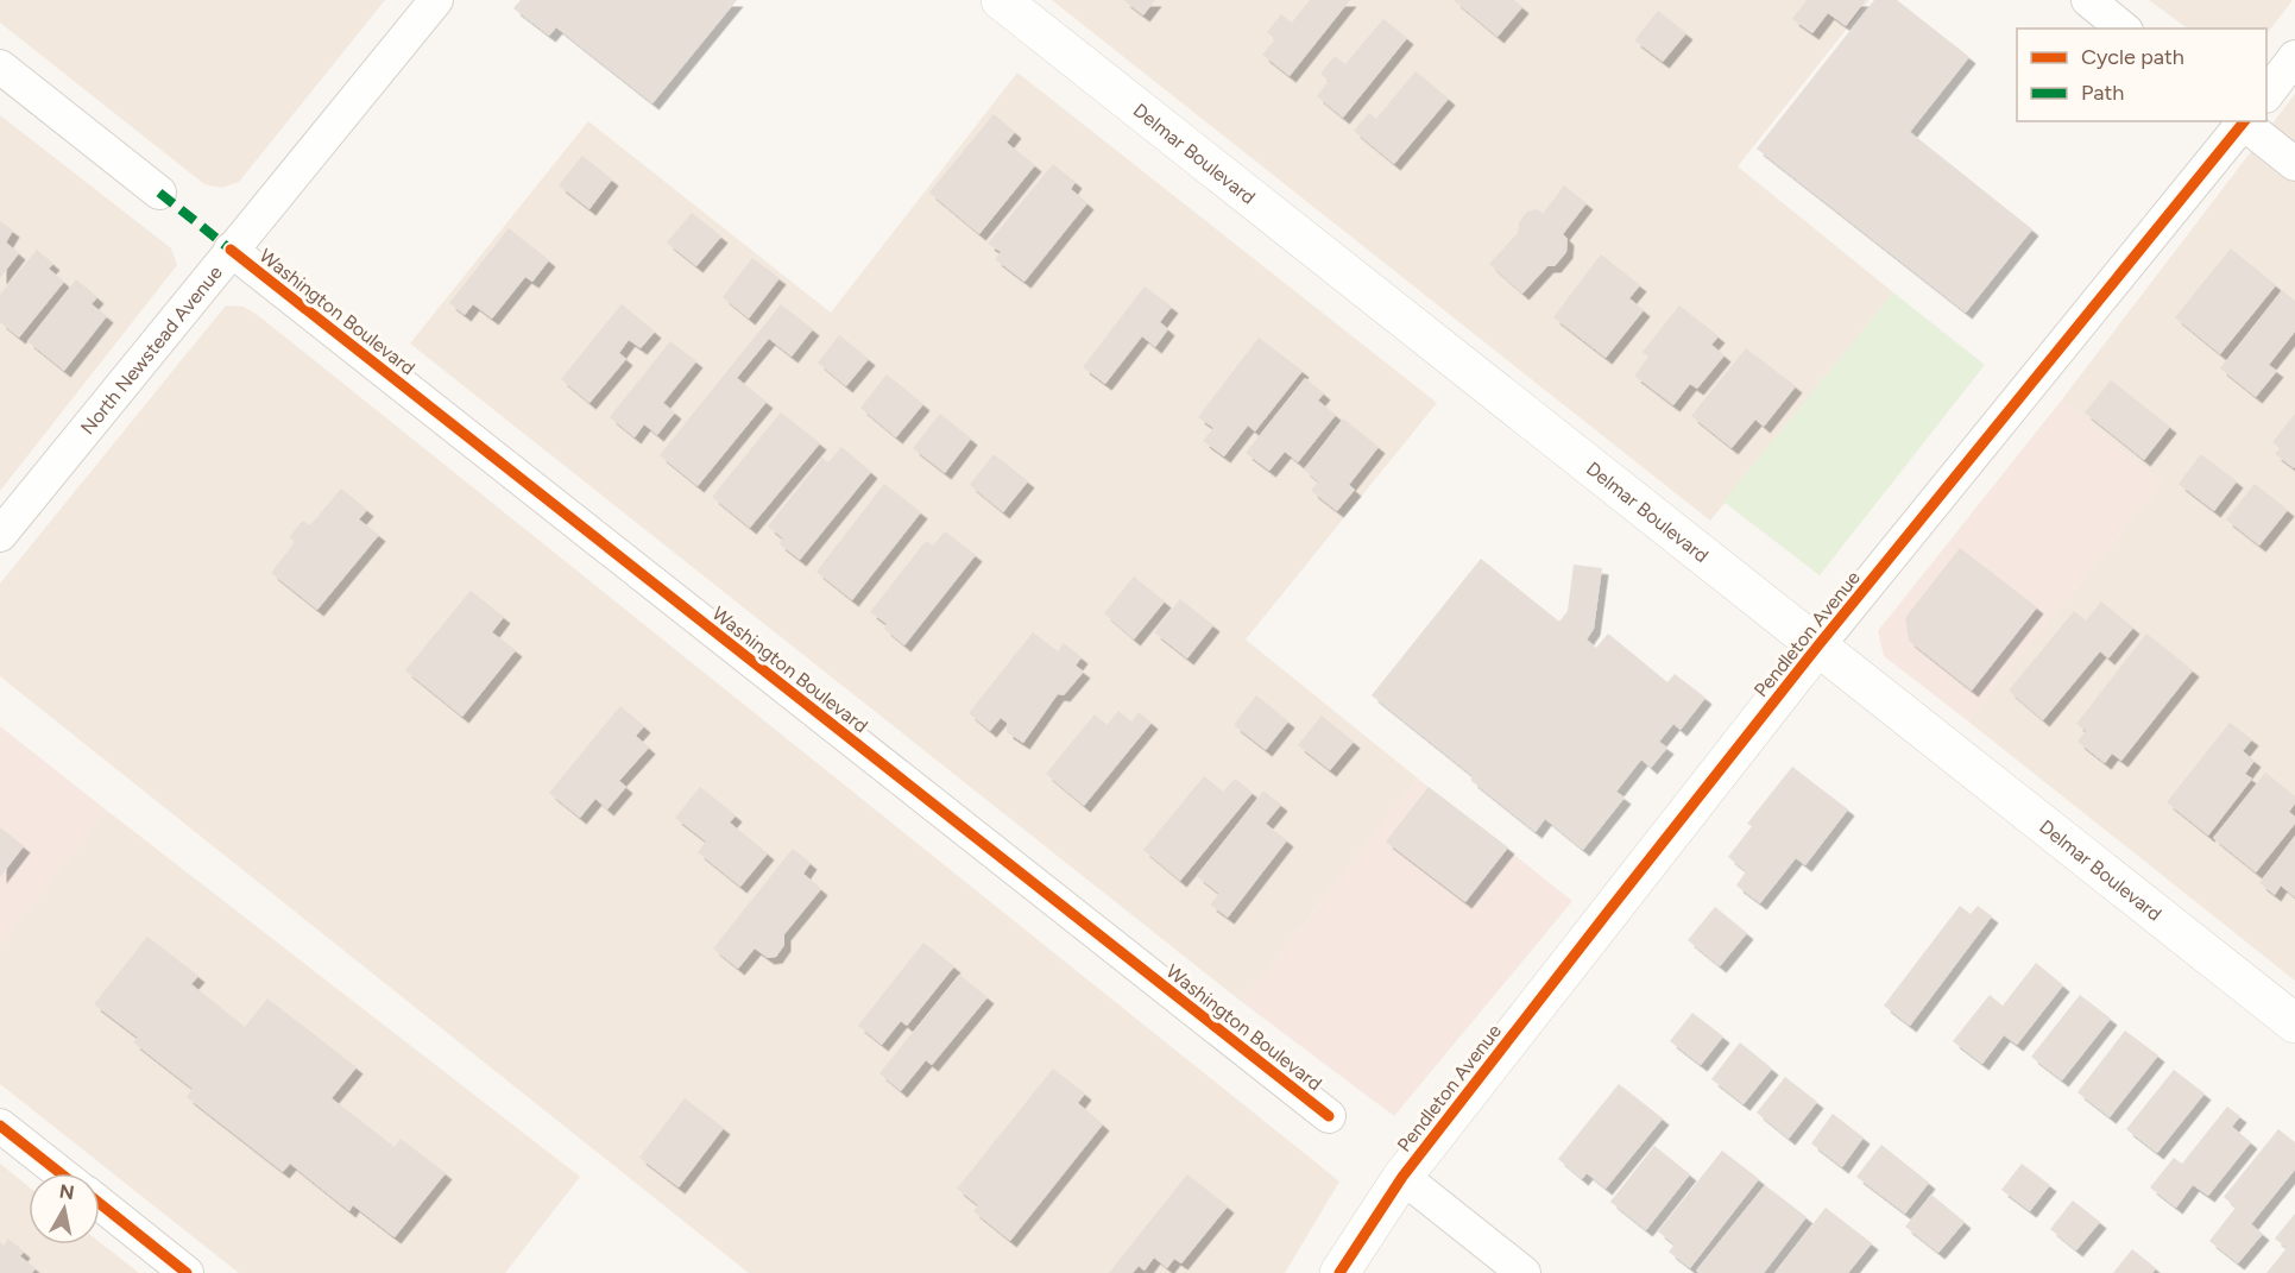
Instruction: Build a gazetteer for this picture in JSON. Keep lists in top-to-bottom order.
{
  "streets": {
    "main road": ["Delmar Boulevard", "Pendleton Avenue"],
    "street": ["Washington Boulevard", "North Newstead Avenue"]
  },
  "crossings": [
    ["Delmar Boulevard", "Pendleton Avenue"],
    ["Washington Boulevard", "North Newstead Avenue"]
  ],
  "legend": ["Cycle path", "Path"],
  "north": "top"
}
